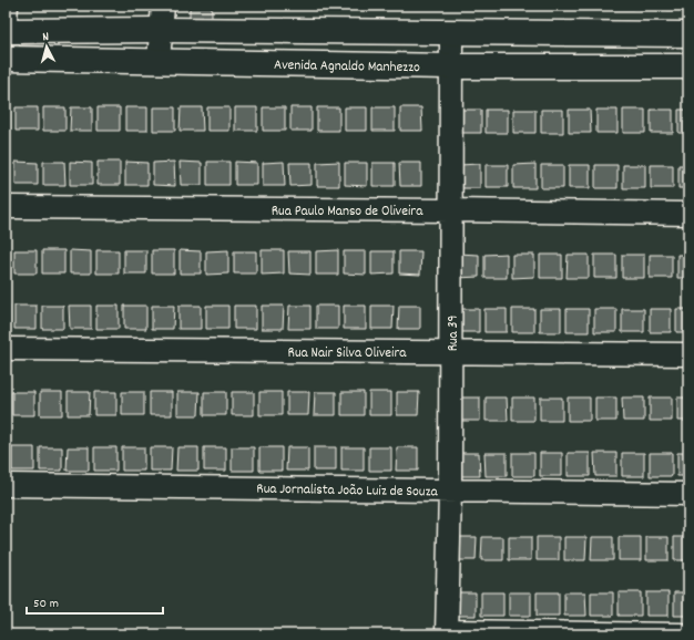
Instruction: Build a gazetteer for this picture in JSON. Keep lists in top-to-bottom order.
{
  "streets": {
    "street": [
      "Avenida Agnaldo Manhezzo",
      "Rua Paulo Manso de Oliveira",
      "Rua 39",
      "Rua Nair Silva Oliveira",
      "Rua Jornalista João Luiz de Souza"
    ]
  },
  "crossings": [
    ["Avenida Agnaldo Manhezzo", "Rua 39"],
    ["Rua Paulo Manso de Oliveira", "Rua 39"],
    ["Rua 39", "Rua Nair Silva Oliveira"],
    ["Rua 39", "Rua Jornalista João Luiz de Souza"]
  ],
  "scale_bar": "50 m",
  "north": "top"
}
